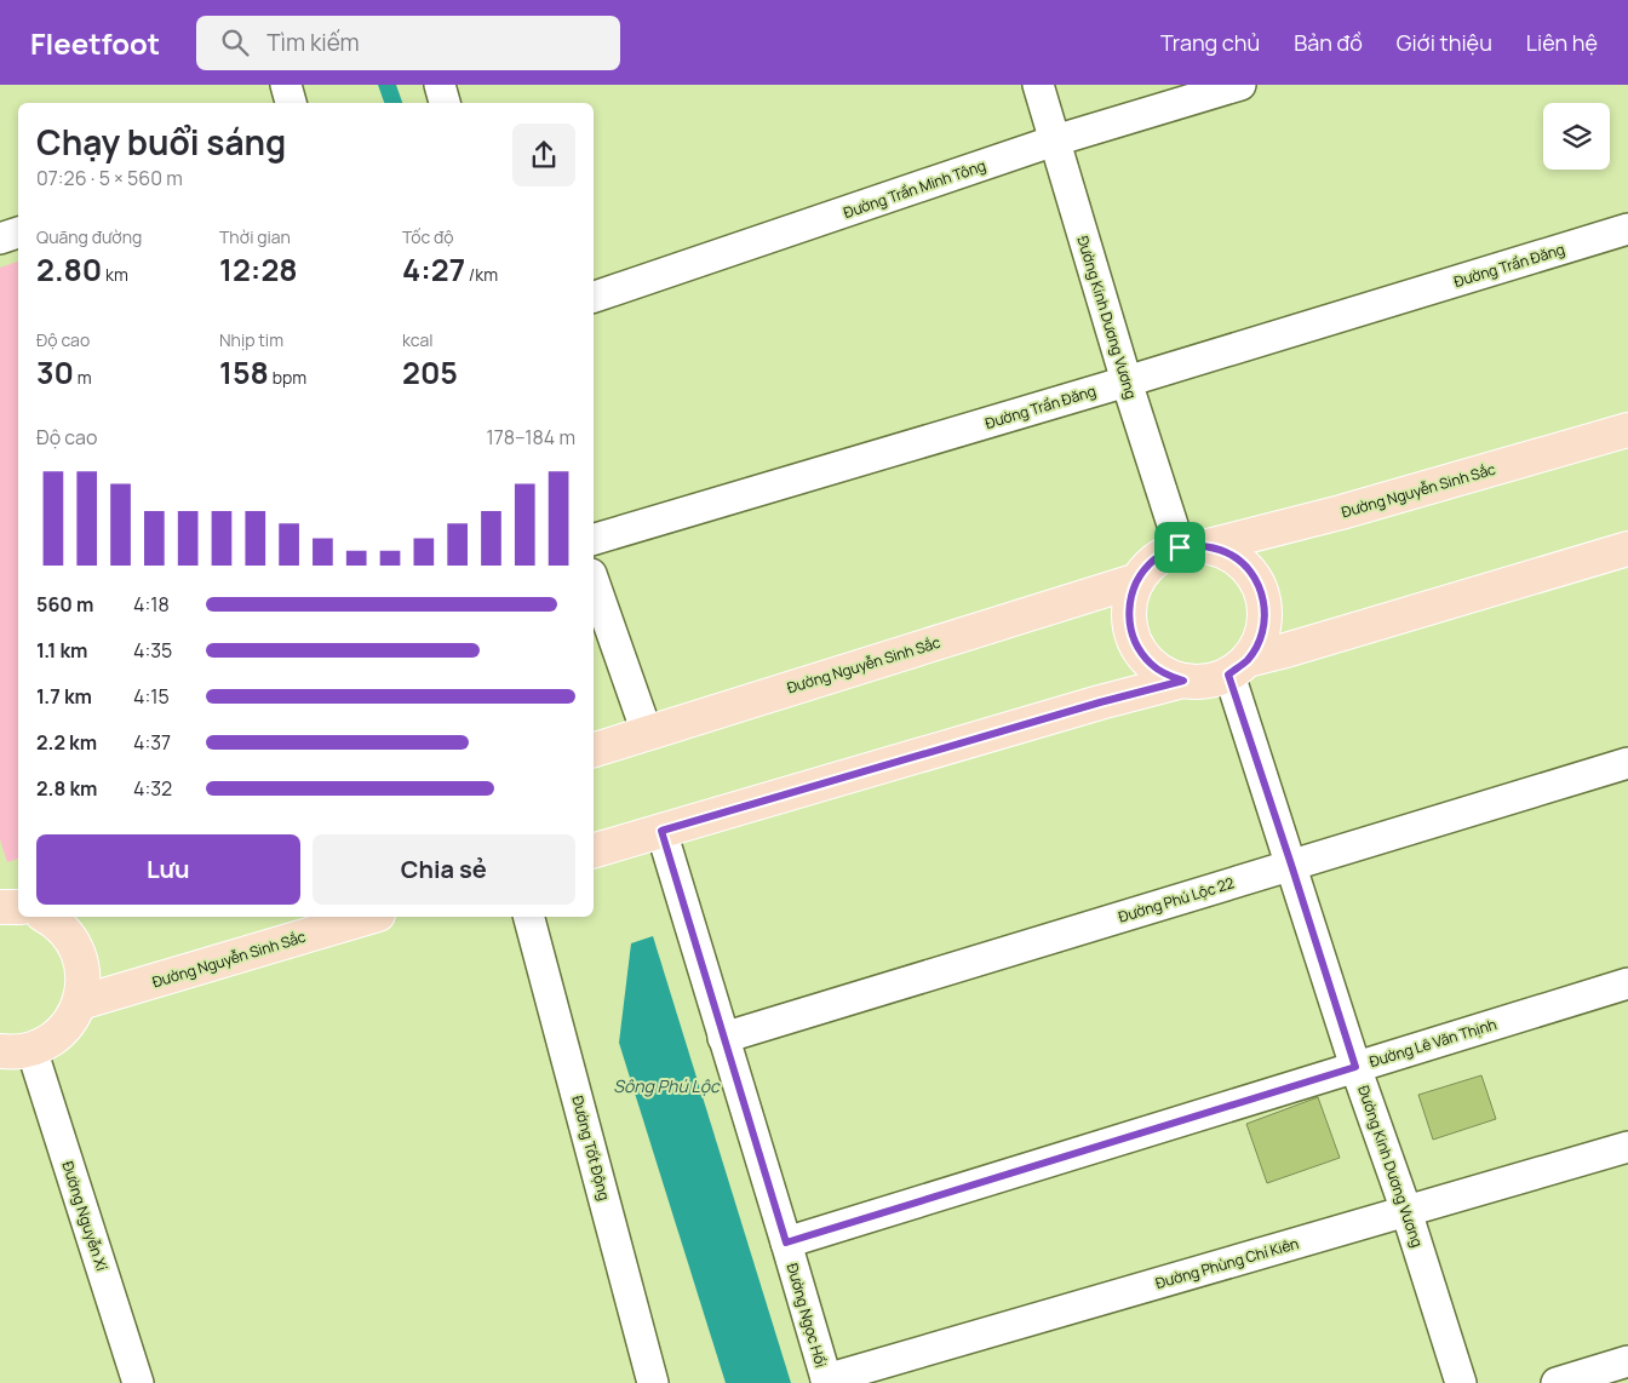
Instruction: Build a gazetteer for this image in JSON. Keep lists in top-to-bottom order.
{
  "streets": {
    "main road": ["Đường Nguyễn Sinh Sắc"],
    "street": [
      "Đường Trần Minh Tông",
      "Đường Trần Đăng",
      "Đường Kinh Dương Vương",
      "Đường Phú Lộc 22",
      "Đường Lê Văn Thịnh",
      "Đường Tốt Động",
      "Đường Nguyễn Xí",
      "Đường Phùng Chí Kiên",
      "Đường Ngọc Hồi"
    ]
  },
  "crossings": [
    ["Đường Trần Minh Tông", "Đường Kinh Dương Vương"],
    ["Đường Trần Đăng", "Đường Kinh Dương Vương"],
    ["Đường Kinh Dương Vương", "Đường Nguyễn Sinh Sắc"],
    ["Đường Kinh Dương Vương", "Đường Phú Lộc 22"],
    ["Đường Kinh Dương Vương", "Đường Lê Văn Thịnh"],
    ["Đường Kinh Dương Vương", "Đường Phùng Chí Kiên"],
    ["Đường Phú Lộc 22", "Đường Ngọc Hồi"],
    ["Đường Lê Văn Thịnh", "Đường Ngọc Hồi"],
    ["Đường Phùng Chí Kiên", "Đường Ngọc Hồi"]
  ],
  "water": ["Sông Phú Lộc"],
  "page": {
    "header": "Fleetfoot",
    "search": "Tìm kiếm",
    "nav": [
      "Trang chủ",
      "Bản đồ",
      "Giới thiệu",
      "Liên hệ"
    ],
    "heading": ["Chạy buổi sáng", "07:26 · 5 × 560 m"],
    "stats": [
      ["Quãng đường", "2.80 km"],
      ["Thời gian", "12:28"],
      ["Tốc độ", "4:27 /km"],
      ["Độ cao", "30 m"],
      ["Nhịp tim", "158 bpm"],
      ["kcal", "205"]
    ],
    "chart": ["Độ cao", "178–184 m"],
    "list": [
      {
        "name": "560 m",
        "note": "4:18"
      },
      {
        "name": "1.1 km",
        "note": "4:35"
      },
      {
        "name": "1.7 km",
        "note": "4:15"
      },
      {
        "name": "2.2 km",
        "note": "4:37"
      },
      {
        "name": "2.8 km",
        "note": "4:32"
      }
    ],
    "buttons": ["Lưu", "Chia sẻ"]
  }
}
